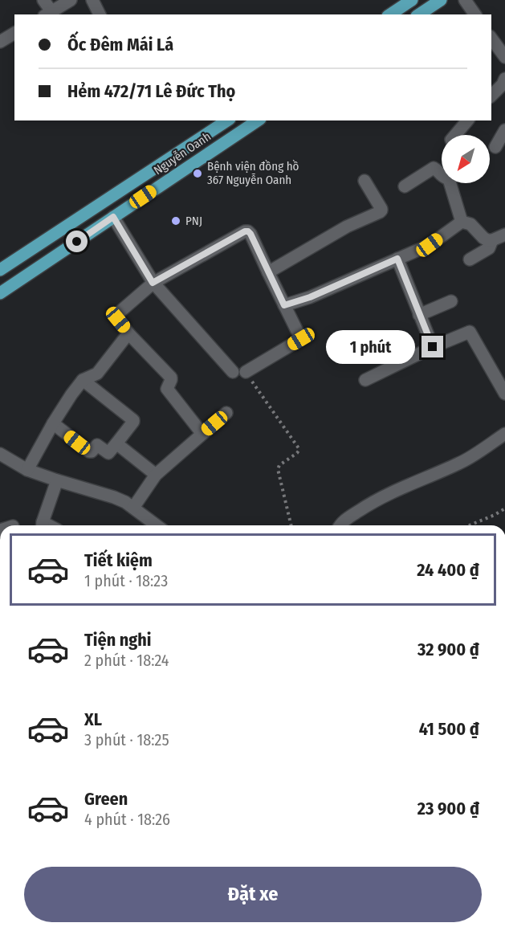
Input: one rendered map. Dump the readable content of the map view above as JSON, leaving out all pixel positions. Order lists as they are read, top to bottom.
{
  "streets": {
    "main road": ["Nguyễn Oanh"]
  },
  "places": ["Bệnh viện đồng hồ 367 Nguyễn Oanh", "PNJ"],
  "north": "bottom left",
  "page": {
    "banner": ["Ốc Đêm Mái Lá", "Hẻm 472/71 Lê Đức Thọ"],
    "bubble": "1 phút",
    "list": [
      {
        "name": "Tiết kiệm",
        "note": "1 phút · 18:23",
        "value": "24 400 ₫"
      },
      {
        "name": "Tiện nghi",
        "note": "2 phút · 18:24",
        "value": "32 900 ₫"
      },
      {
        "name": "XL",
        "note": "3 phút · 18:25",
        "value": "41 500 ₫"
      },
      {
        "name": "Green",
        "note": "4 phút · 18:26",
        "value": "23 900 ₫"
      }
    ],
    "buttons": "Đặt xe"
  }
}
